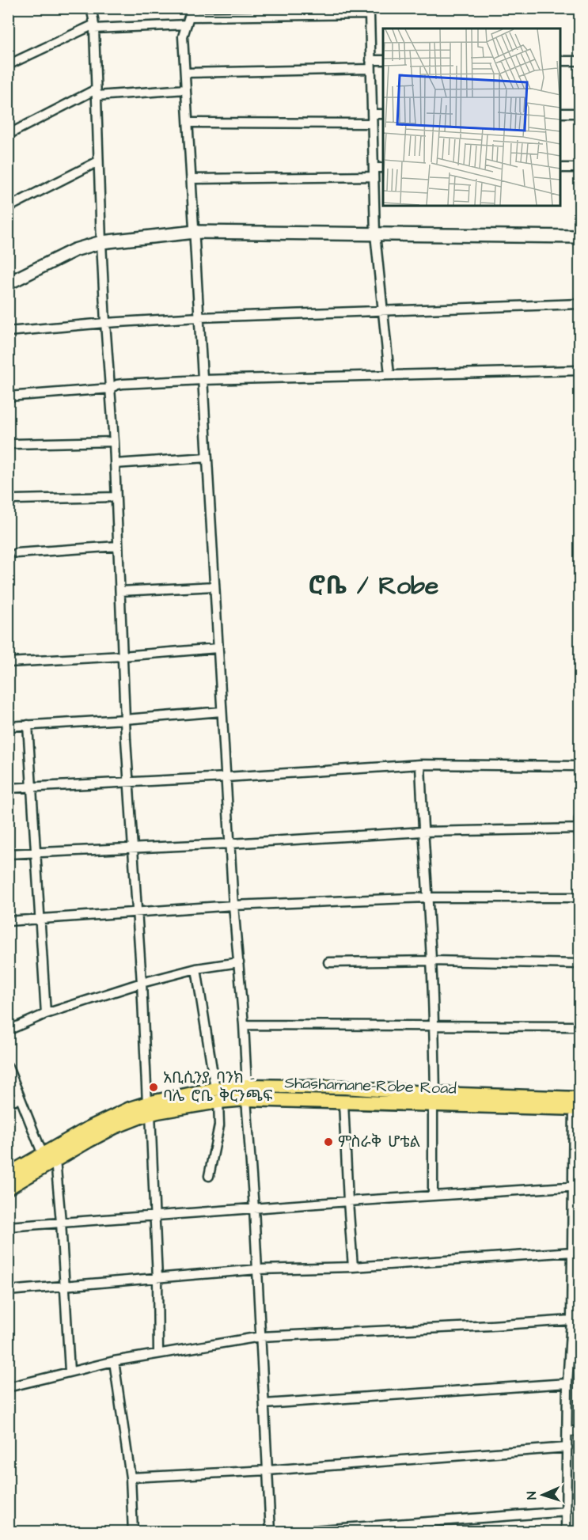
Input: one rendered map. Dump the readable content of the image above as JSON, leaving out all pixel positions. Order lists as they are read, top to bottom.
{
  "streets": {
    "main road": ["Shashamane-Robe Road"]
  },
  "districts": ["ሮቤ / Robe"],
  "places": ["አቢሲንያ ባንክ - ባሌ ሮቤ ቅርንጫፍ", "ምስራቅ ሆቴል"],
  "north": "left"
}
